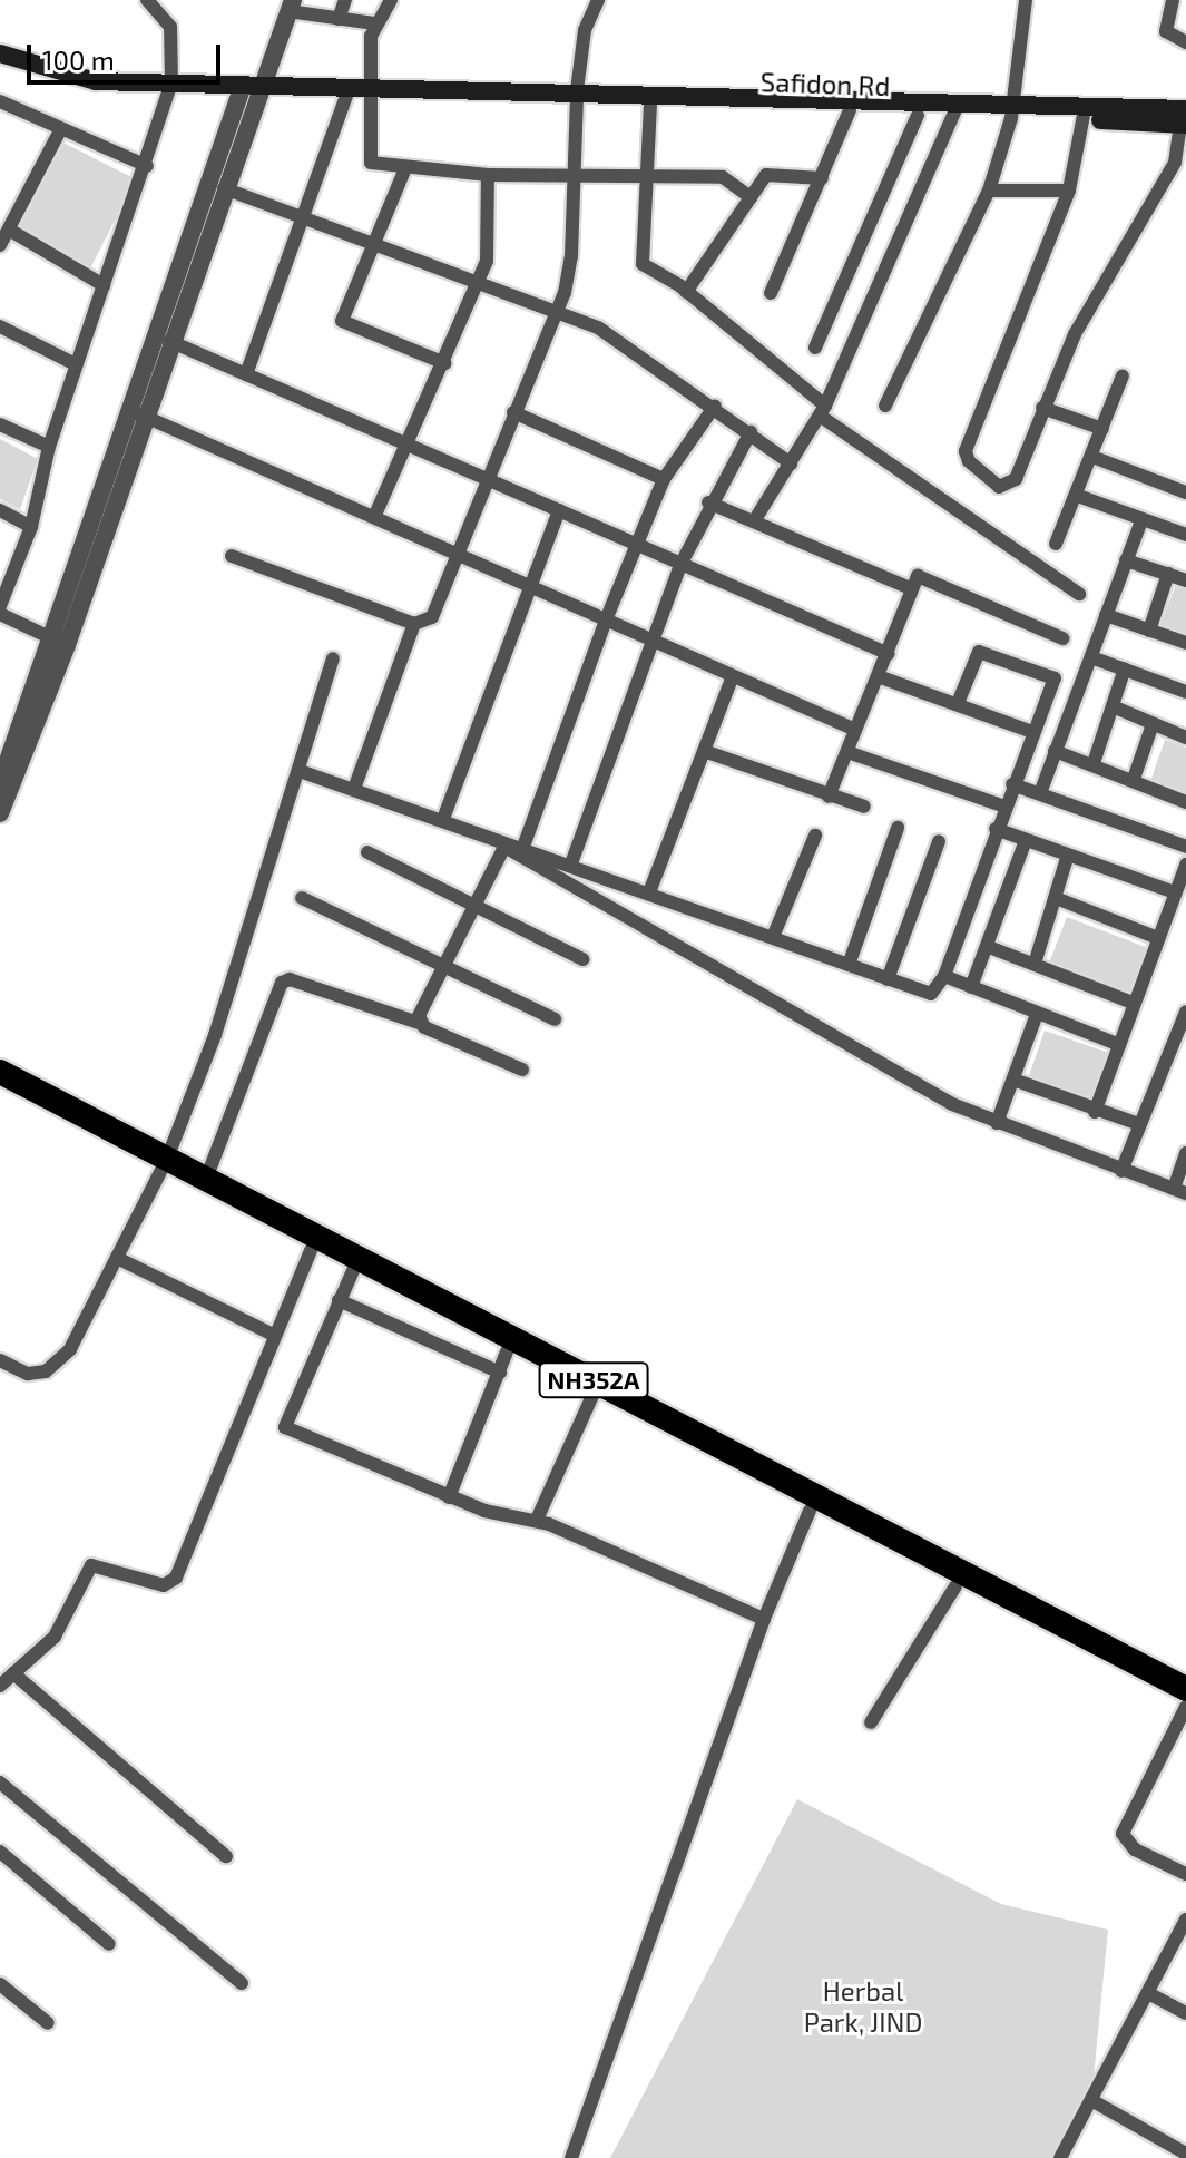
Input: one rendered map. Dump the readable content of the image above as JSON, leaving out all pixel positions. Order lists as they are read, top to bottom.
{
  "streets": {
    "highway": ["NH352A"],
    "main road": ["Safidon Rd"]
  },
  "parks": ["Herbal Park, JIND"],
  "scale_bar": "100 m"
}
